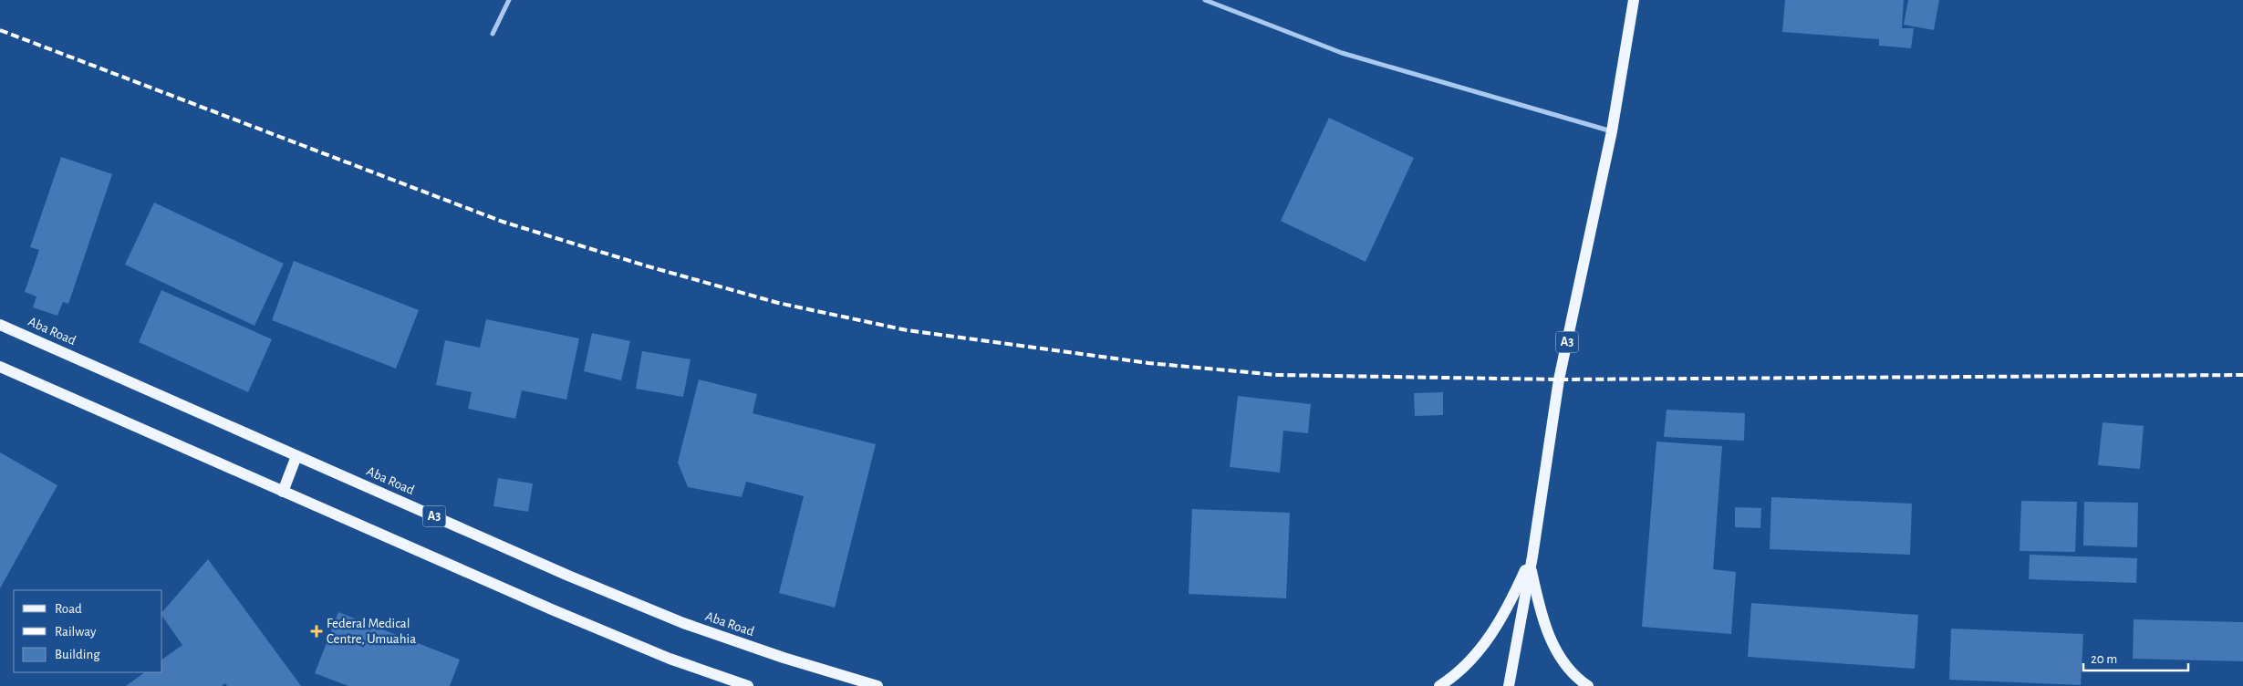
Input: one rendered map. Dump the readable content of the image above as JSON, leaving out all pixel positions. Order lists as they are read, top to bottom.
{
  "streets": {
    "main road": ["Aba Road", "A3"]
  },
  "places": {
    "health": ["Federal Medical Centre, Umuahia"]
  },
  "legend": ["Road", "Railway", "Building"],
  "scale_bar": "20 m"
}
